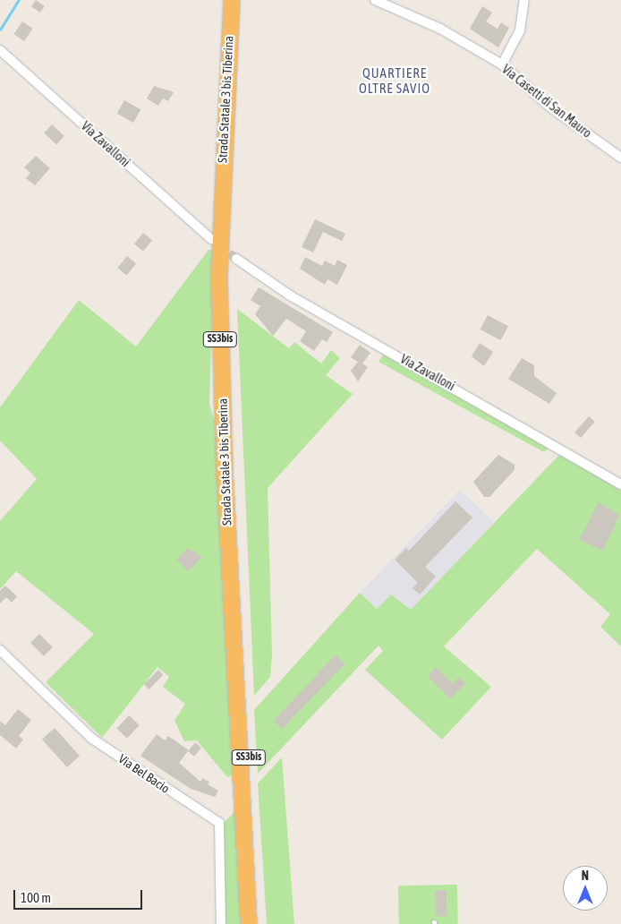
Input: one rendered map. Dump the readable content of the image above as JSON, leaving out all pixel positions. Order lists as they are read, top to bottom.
{
  "streets": {
    "highway": ["Strada Statale 3 bis Tiberina", "SS3bis"],
    "street": ["Via Casetti di San Mauro", "Via Zavalloni", "Via Bel Bacio"]
  },
  "districts": ["QUARTIERE OLTRE SAVIO"],
  "scale_bar": "100 m",
  "north": "top"
}
